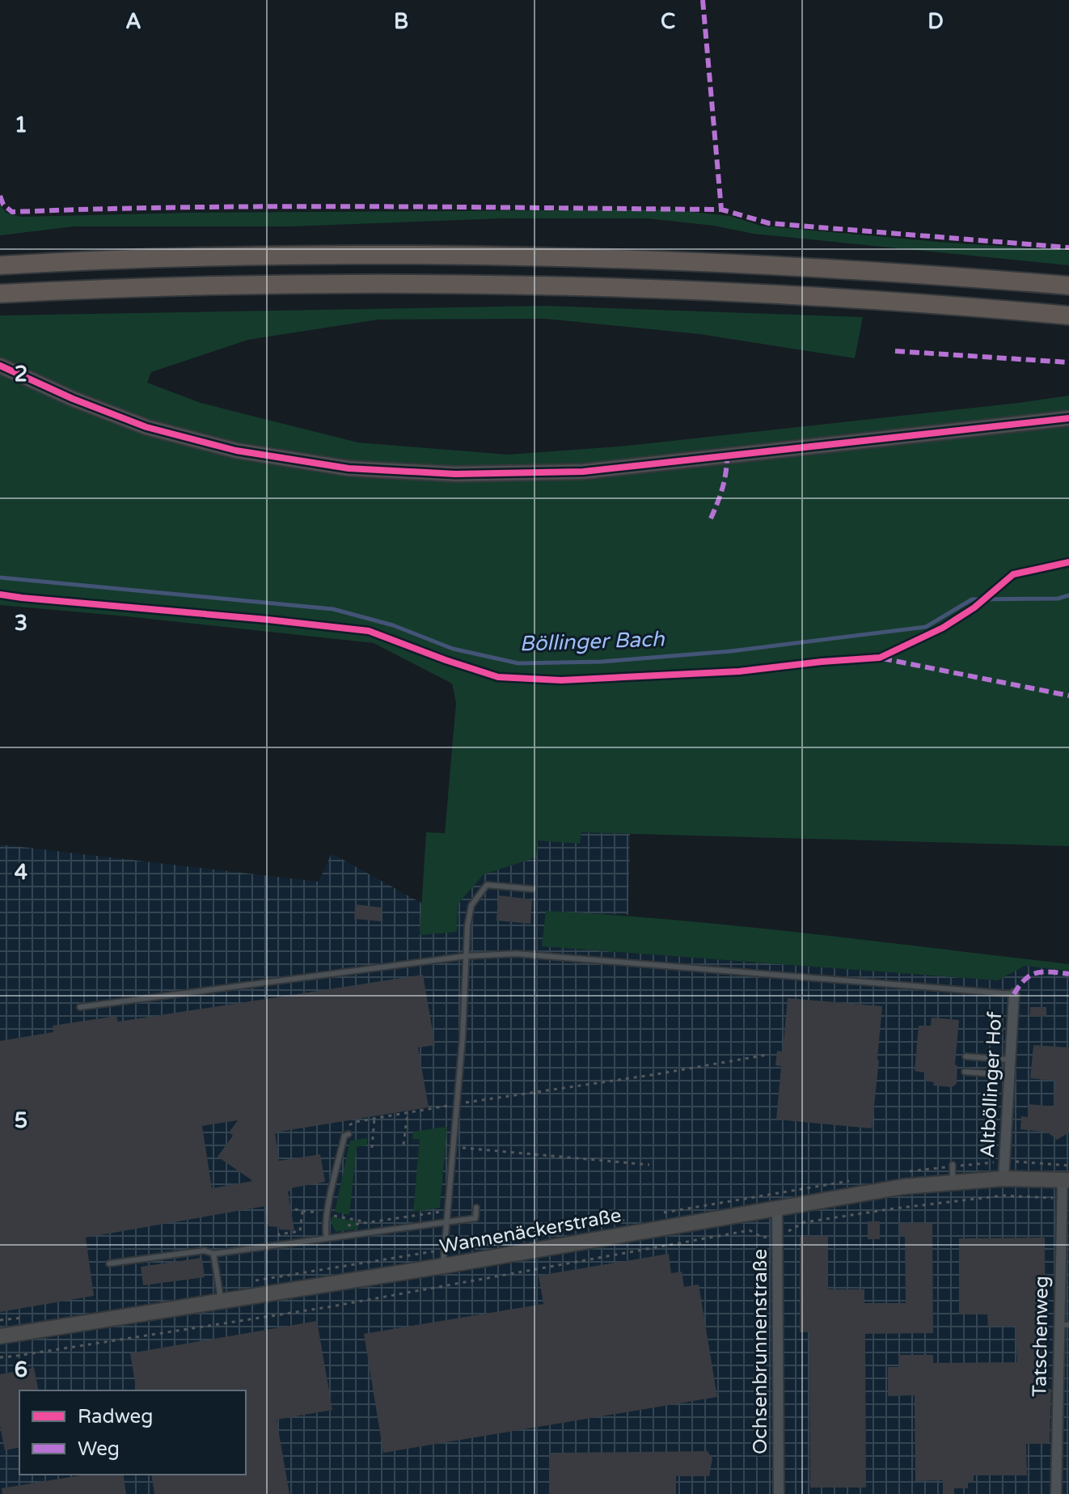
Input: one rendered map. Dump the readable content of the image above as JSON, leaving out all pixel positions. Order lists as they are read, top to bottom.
{
  "streets": {
    "street": [
      "Altböllinger Hof",
      "Wannenäckerstraße",
      "Tatschenweg",
      "Ochsenbrunnenstraße"
    ]
  },
  "crossings": [
    ["Altböllinger Hof", "Wannenäckerstraße"],
    ["Wannenäckerstraße", "Tatschenweg"],
    ["Wannenäckerstraße", "Ochsenbrunnenstraße"]
  ],
  "water": ["Böllinger Bach"],
  "legend": ["Radweg", "Weg"],
  "grid": {
    "columns": [
      "A",
      "B",
      "C",
      "D"
    ],
    "rows": [
      "1",
      "2",
      "3",
      "4",
      "5",
      "6"
    ]
  }
}
